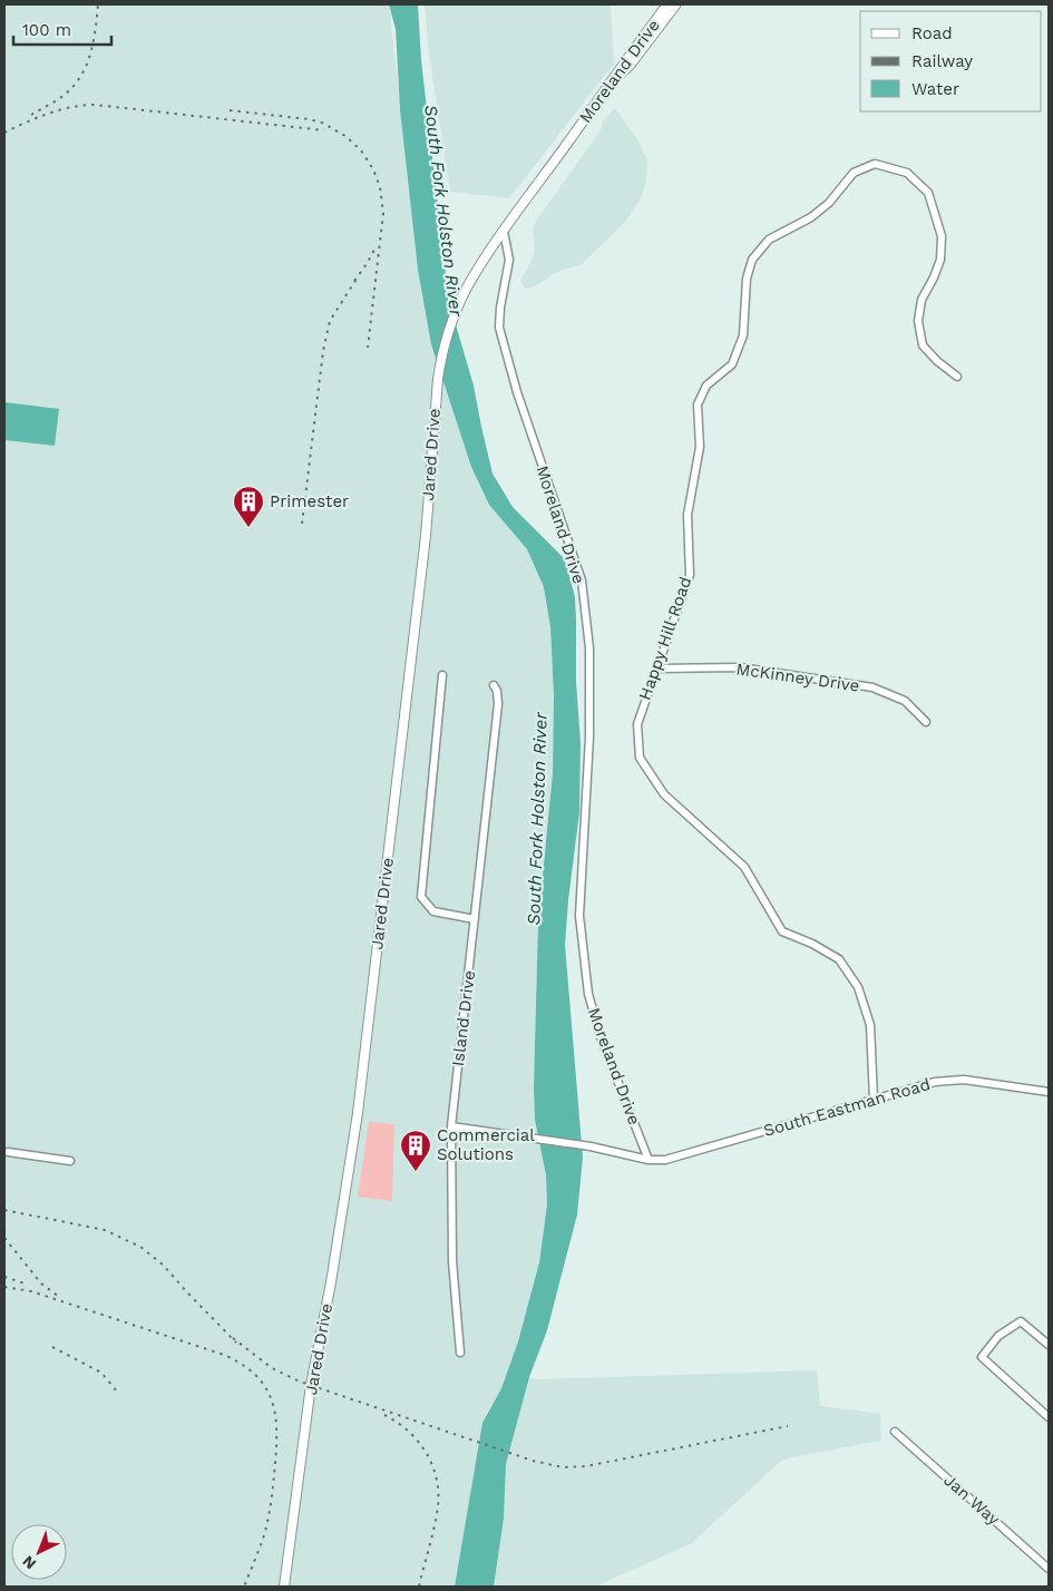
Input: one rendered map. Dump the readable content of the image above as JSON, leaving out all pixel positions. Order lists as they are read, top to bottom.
{
  "streets": {
    "main road": ["Moreland Drive", "Jared Drive"],
    "street": [
      "Happy Hill Road",
      "McKinney Drive",
      "Island Drive",
      "South Eastman Road",
      "Jan Way"
    ]
  },
  "crossings": [
    ["Moreland Drive", "Jared Drive"],
    ["Moreland Drive", "South Eastman Road"],
    ["Happy Hill Road", "McKinney Drive"],
    ["Happy Hill Road", "South Eastman Road"],
    ["Island Drive", "South Eastman Road"]
  ],
  "water": ["South Fork Holston River"],
  "places": {
    "building": ["Primester", "Commercial Solutions"]
  },
  "legend": ["Road", "Railway", "Water"],
  "scale_bar": "100 m",
  "north": "bottom left"
}
